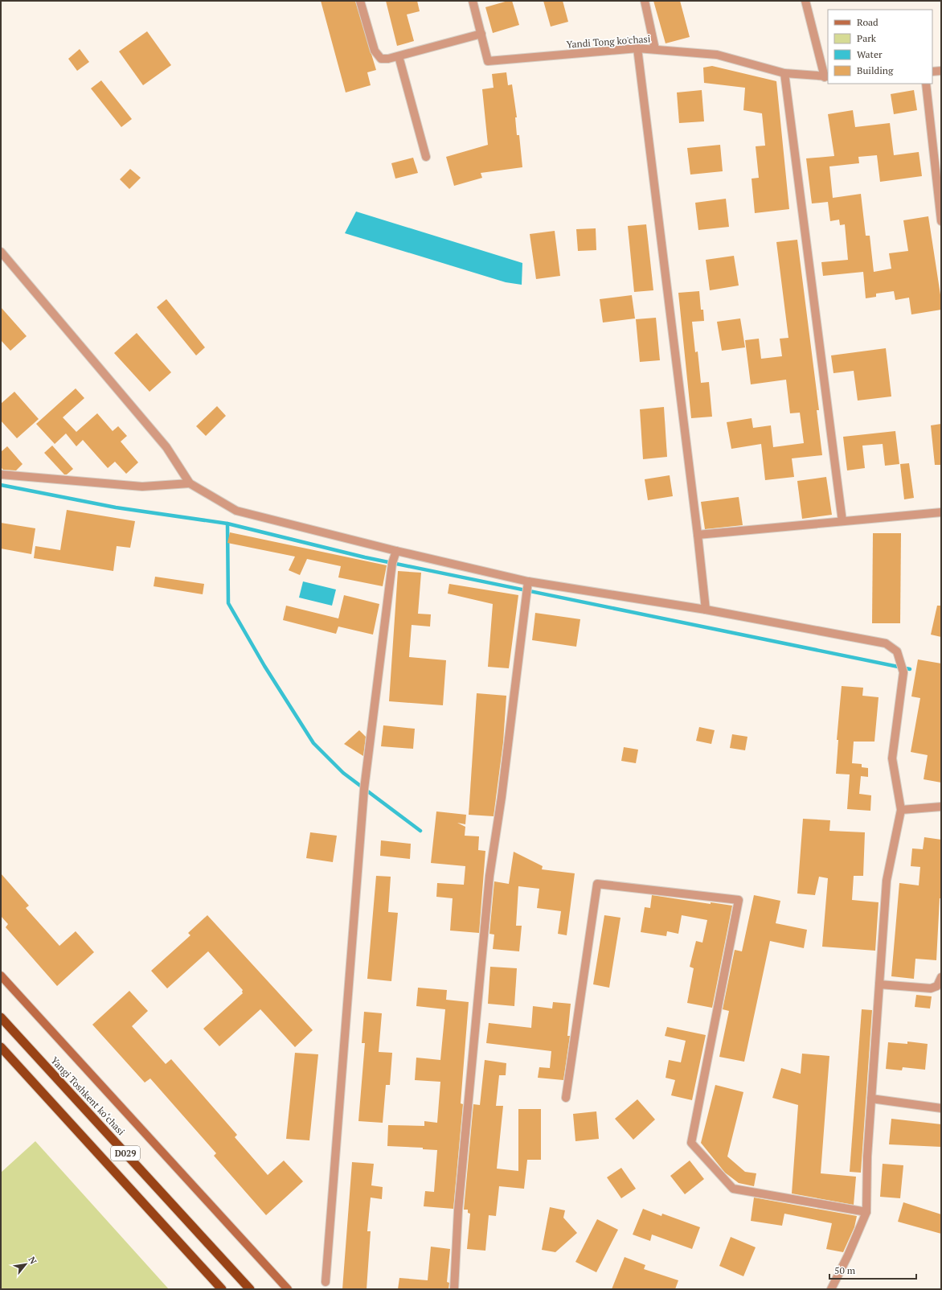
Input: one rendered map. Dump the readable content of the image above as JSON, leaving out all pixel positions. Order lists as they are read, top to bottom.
{
  "streets": {
    "highway": ["Yangi Toshkent ko‘chasi", "D029"],
    "street": ["Yandi Tong ko'chasi"]
  },
  "legend": [
    "Road",
    "Park",
    "Water",
    "Building"
  ],
  "scale_bar": "50 m",
  "north": "top right"
}
